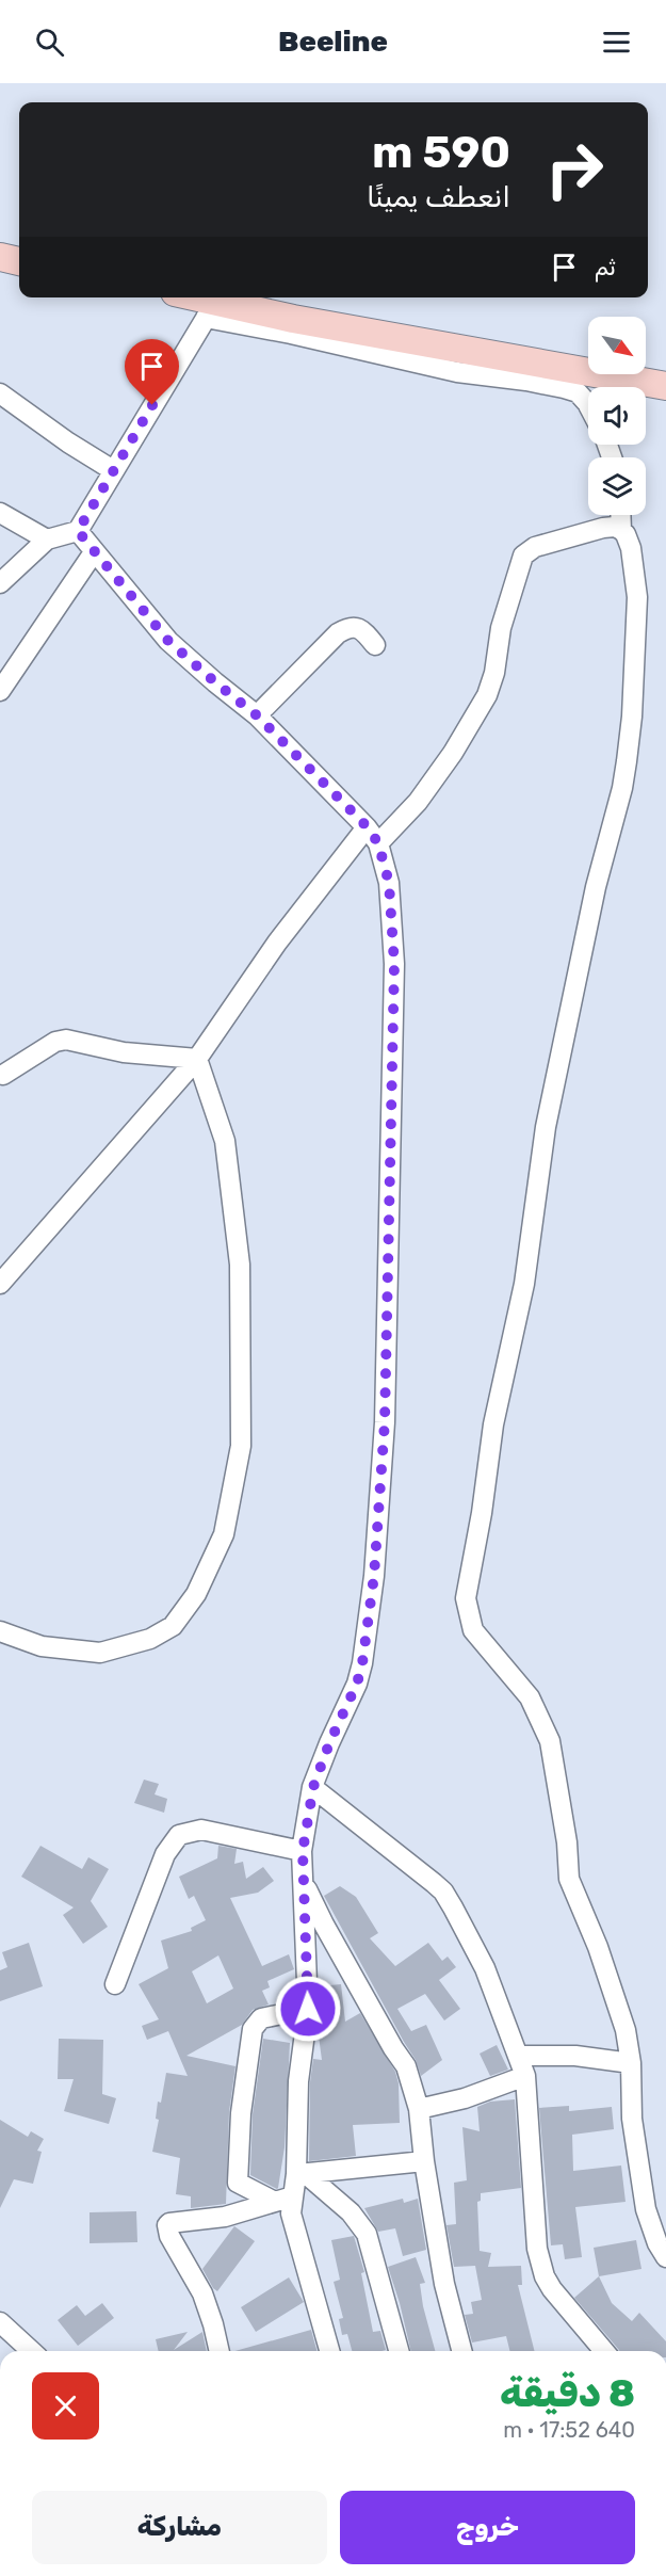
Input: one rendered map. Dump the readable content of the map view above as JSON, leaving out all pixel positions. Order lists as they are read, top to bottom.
{
  "north": "bottom right",
  "page": {
    "header": "Beeline",
    "turn": ["590 m", "انعطف يمينًا"],
    "then": "ثم",
    "heading": ["8 دقيقة", "640 m · 17:52"],
    "buttons": ["خروج", "مشاركة"]
  }
}
